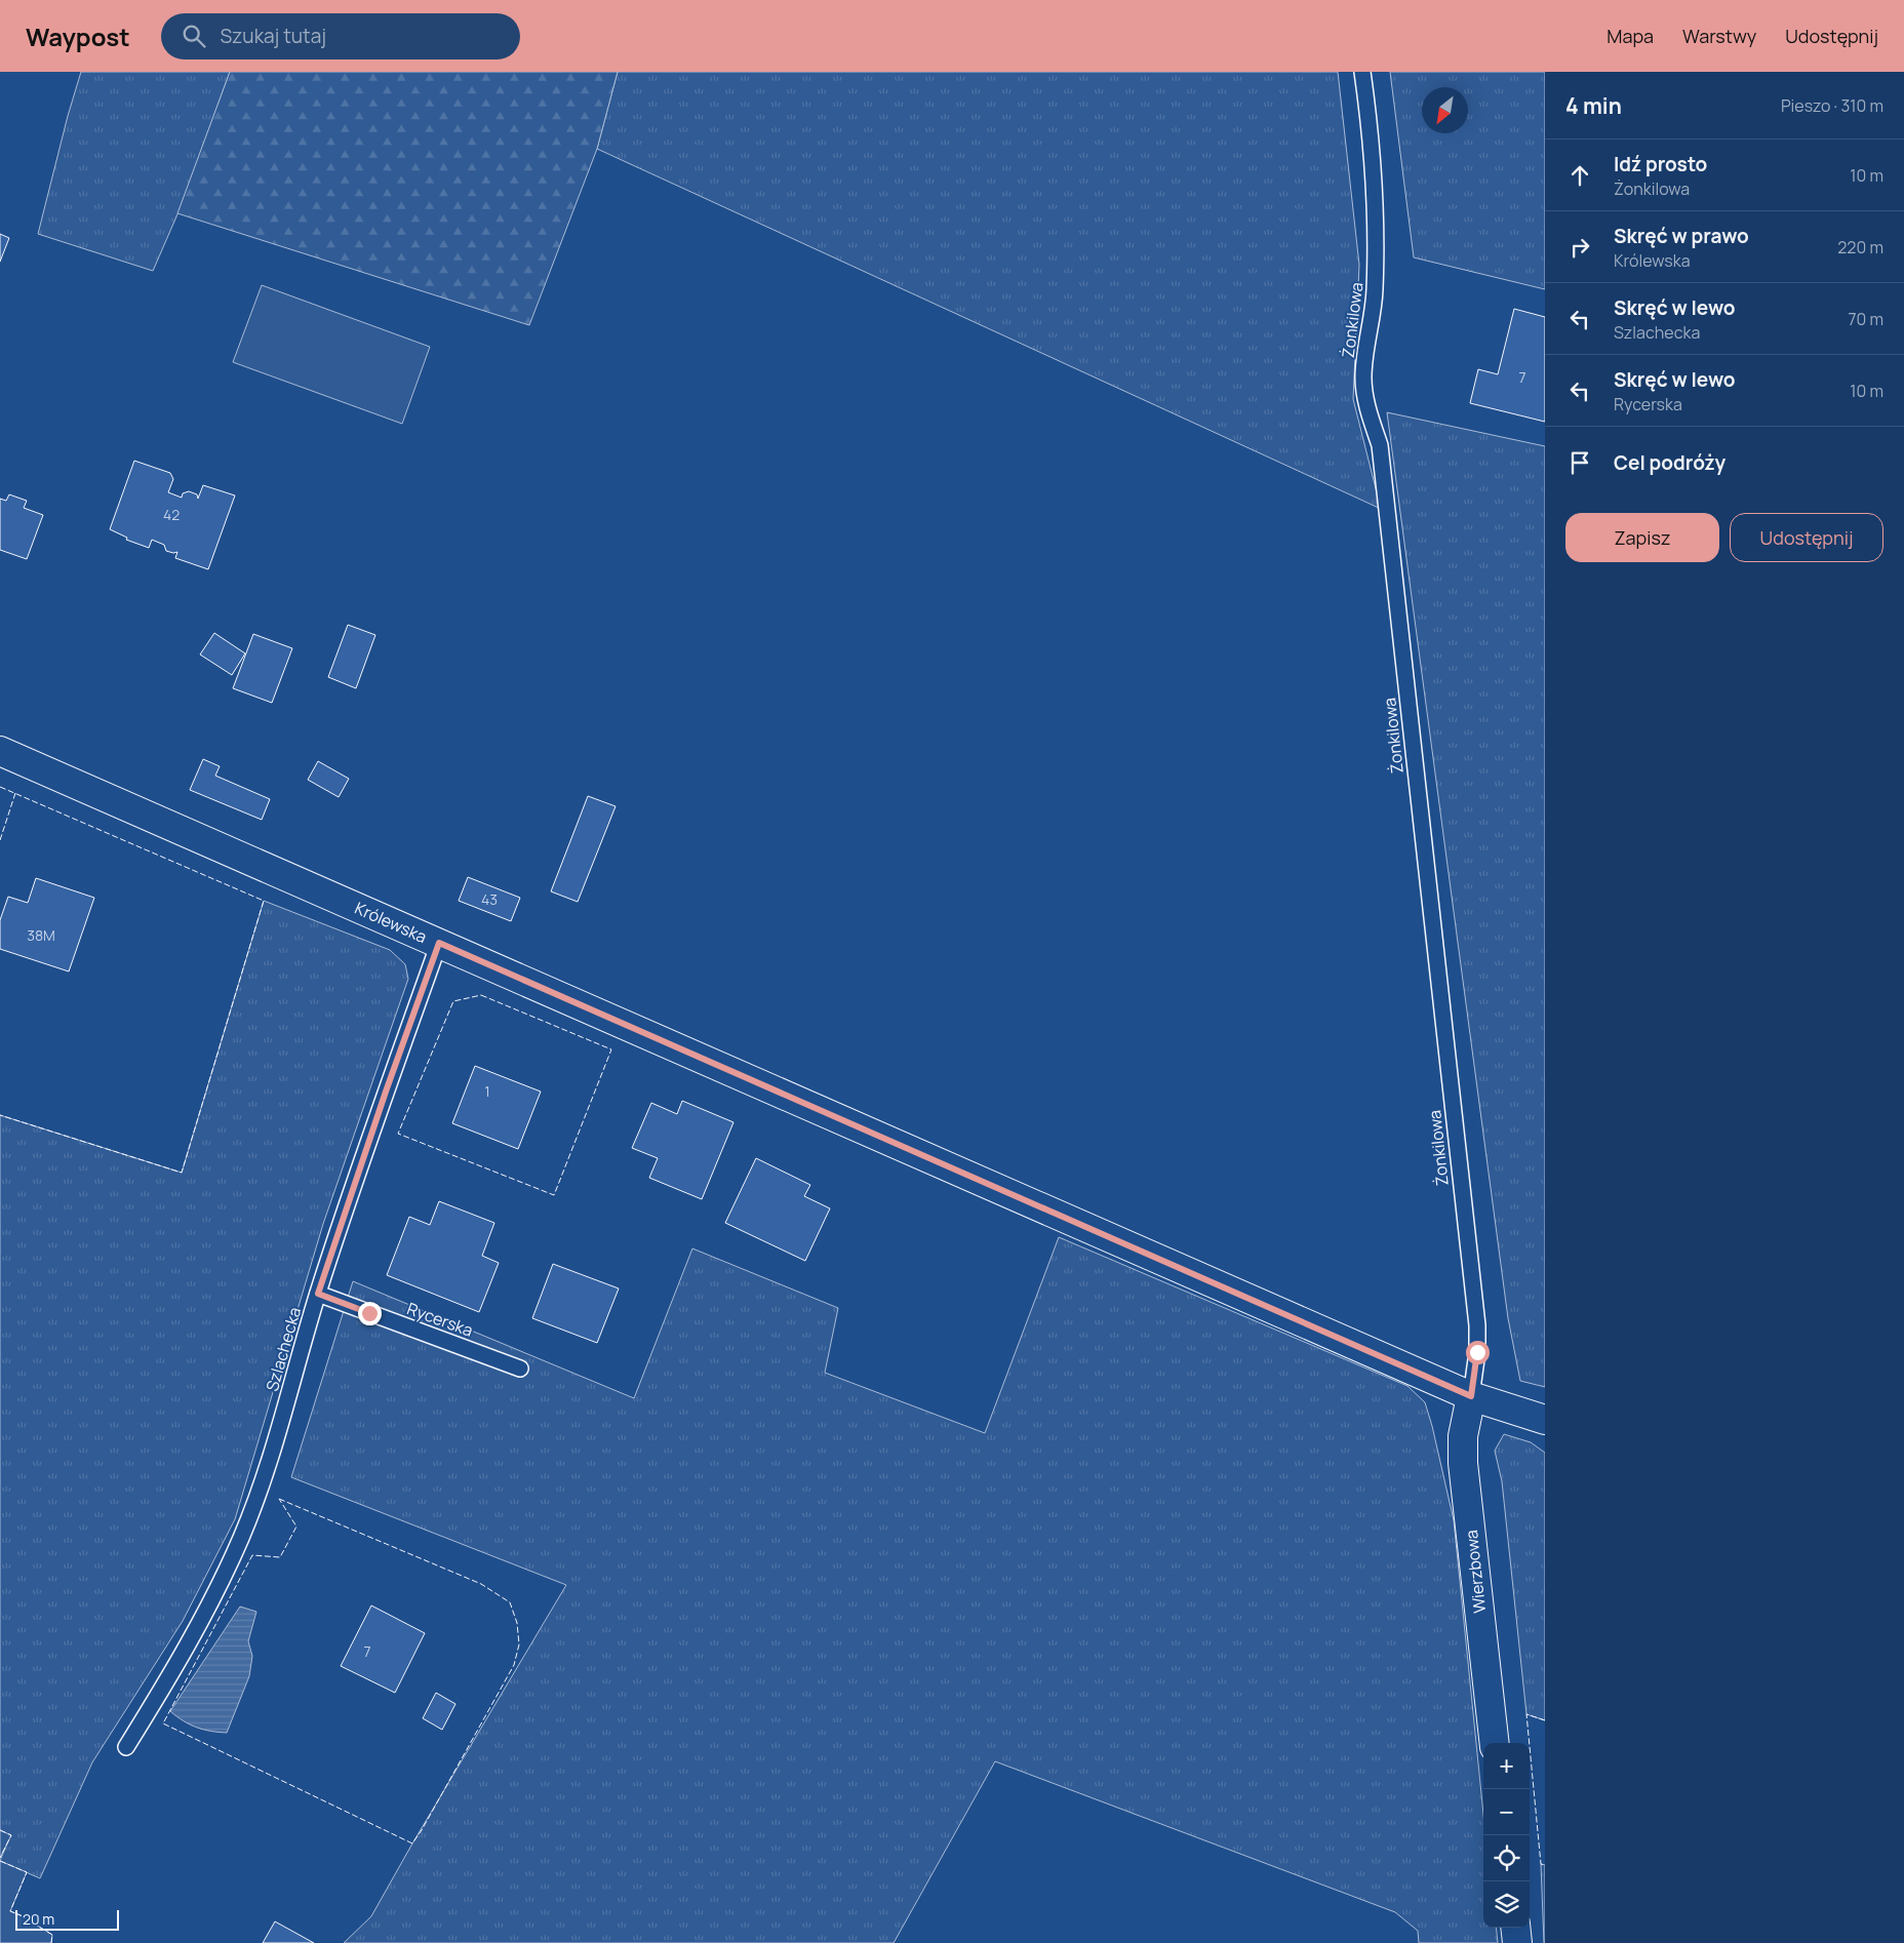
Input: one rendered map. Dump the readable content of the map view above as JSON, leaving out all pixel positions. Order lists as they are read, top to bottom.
{
  "streets": {
    "street": ["Królewska", "Wierzbowa"],
    "lane": ["Żonkilowa", "Rycerska", "Szlachecka"]
  },
  "crossings": [
    ["Żonkilowa", "Królewska"],
    ["Żonkilowa", "Wierzbowa"],
    ["Królewska", "Szlachecka"],
    ["Królewska", "Wierzbowa"],
    ["Rycerska", "Szlachecka"]
  ],
  "house_numbers": [
    "7",
    "42",
    "43",
    "38M",
    "1",
    "7"
  ],
  "scale_bar": "20 m",
  "north": "bottom left",
  "page": {
    "header": "Waypost",
    "search": "Szukaj tutaj",
    "nav": ["Mapa", "Warstwy", "Udostępnij"],
    "heading": ["4 min", "Pieszo · 310 m"],
    "list": [
      ["Idź prosto", "Żonkilowa", "10 m"],
      ["Skręć w prawo", "Królewska", "220 m"],
      ["Skręć w lewo", "Szlachecka", "70 m"],
      ["Skręć w lewo", "Rycerska", "10 m"],
      "Cel podróży"
    ],
    "buttons": ["Zapisz", "Udostępnij"],
    "map_buttons": ["+", "−"],
    "scale": "20 m"
  }
}
